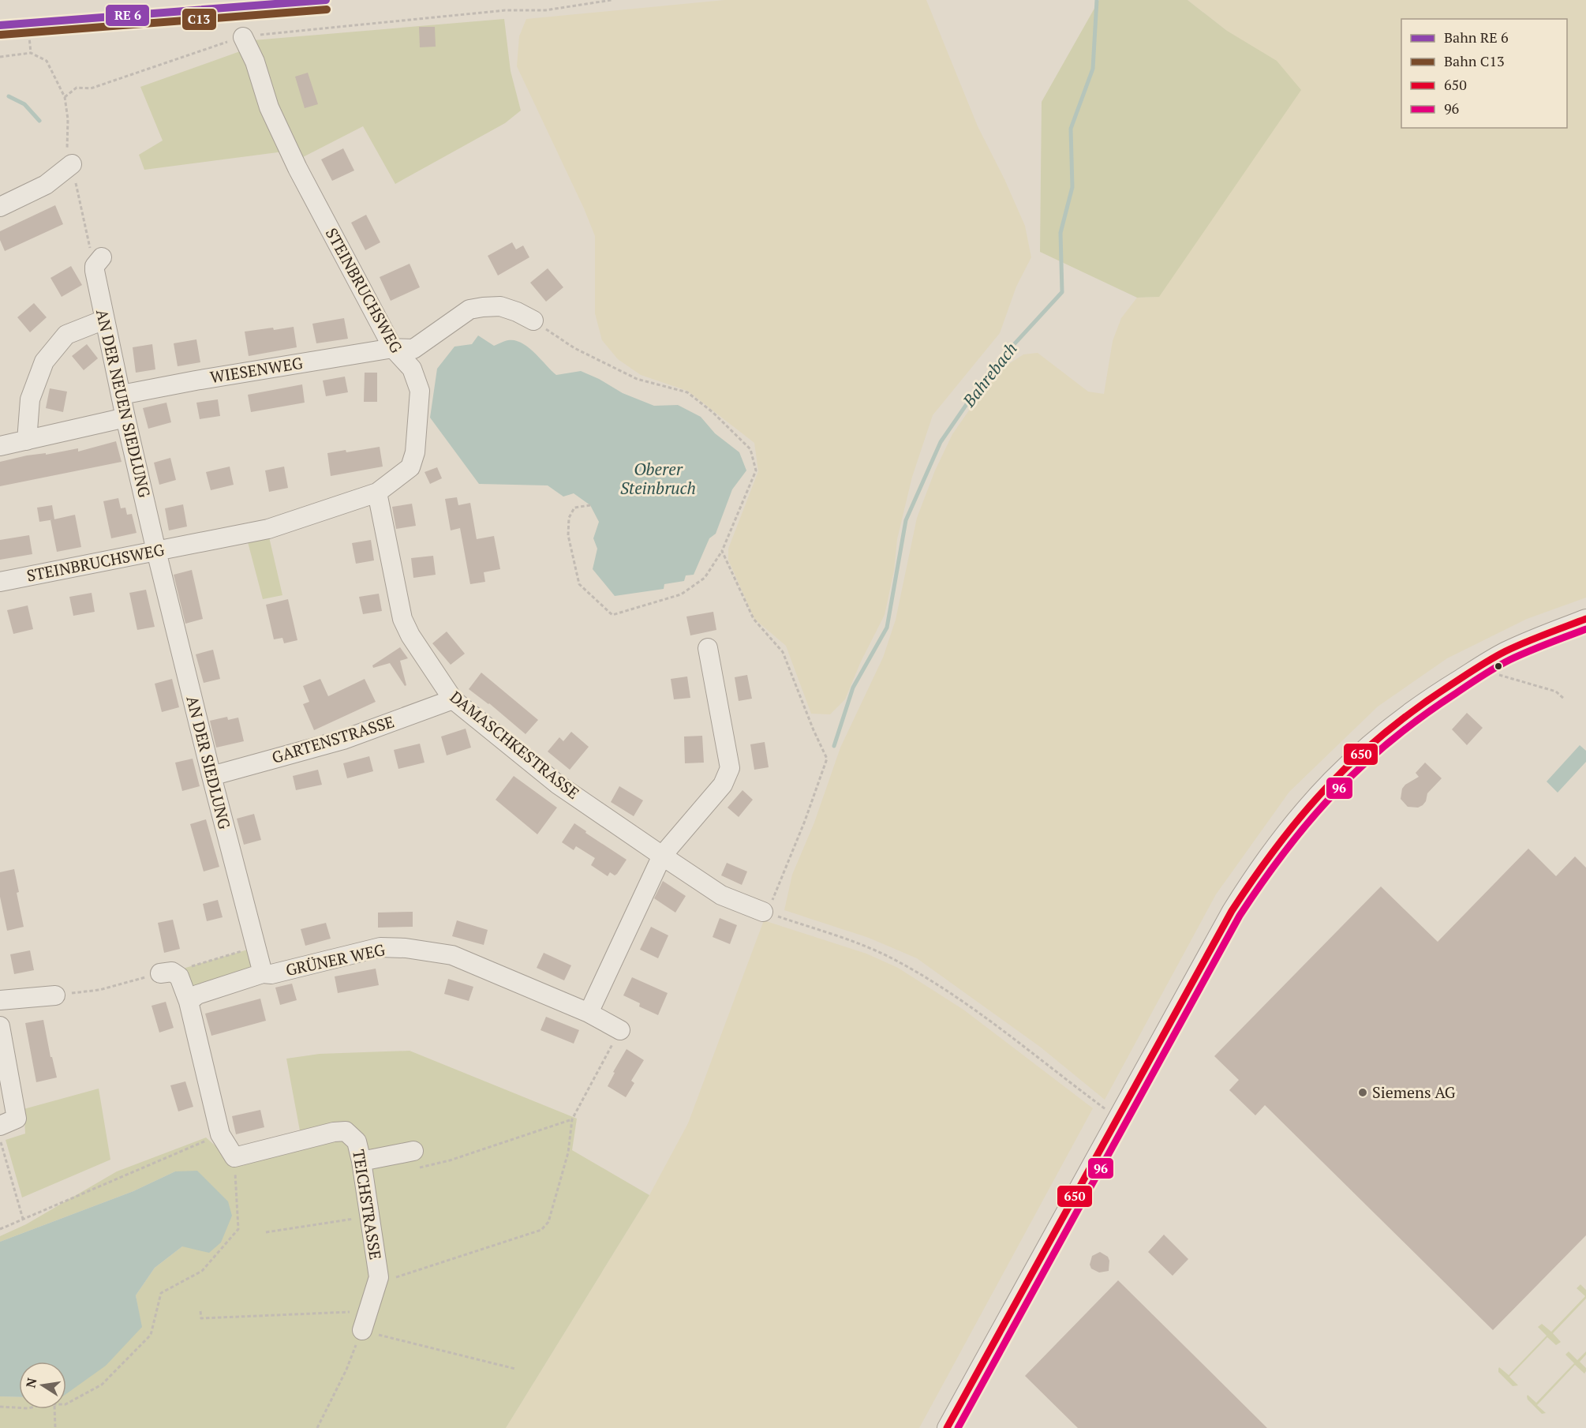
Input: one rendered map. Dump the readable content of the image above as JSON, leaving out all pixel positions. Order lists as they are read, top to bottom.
{
  "streets": {
    "street": [
      "STEINBRUCHSWEG",
      "WIESENWEG",
      "AN DER NEUEN SIEDLUNG",
      "GARTENSTRASSE",
      "DAMASCHKESTRASSE",
      "AN DER SIEDLUNG",
      "GRÜNER WEG",
      "TEICHSTRASSE"
    ]
  },
  "crossings": [
    ["STEINBRUCHSWEG", "WIESENWEG"],
    ["STEINBRUCHSWEG", "AN DER NEUEN SIEDLUNG"],
    ["STEINBRUCHSWEG", "DAMASCHKESTRASSE"],
    ["STEINBRUCHSWEG", "AN DER SIEDLUNG"],
    ["WIESENWEG", "AN DER NEUEN SIEDLUNG"],
    ["AN DER NEUEN SIEDLUNG", "AN DER SIEDLUNG"],
    ["GARTENSTRASSE", "DAMASCHKESTRASSE"],
    ["GARTENSTRASSE", "AN DER SIEDLUNG"],
    ["AN DER SIEDLUNG", "GRÜNER WEG"]
  ],
  "water": ["Bahrebach", "Oberer Steinbruch"],
  "places": ["Siemens AG"],
  "lines": ["rail line C13", "transit line 650", "transit line 96"],
  "legend": [
    "Bahn RE 6",
    "Bahn C13",
    "650",
    "96"
  ],
  "north": "left"
}
